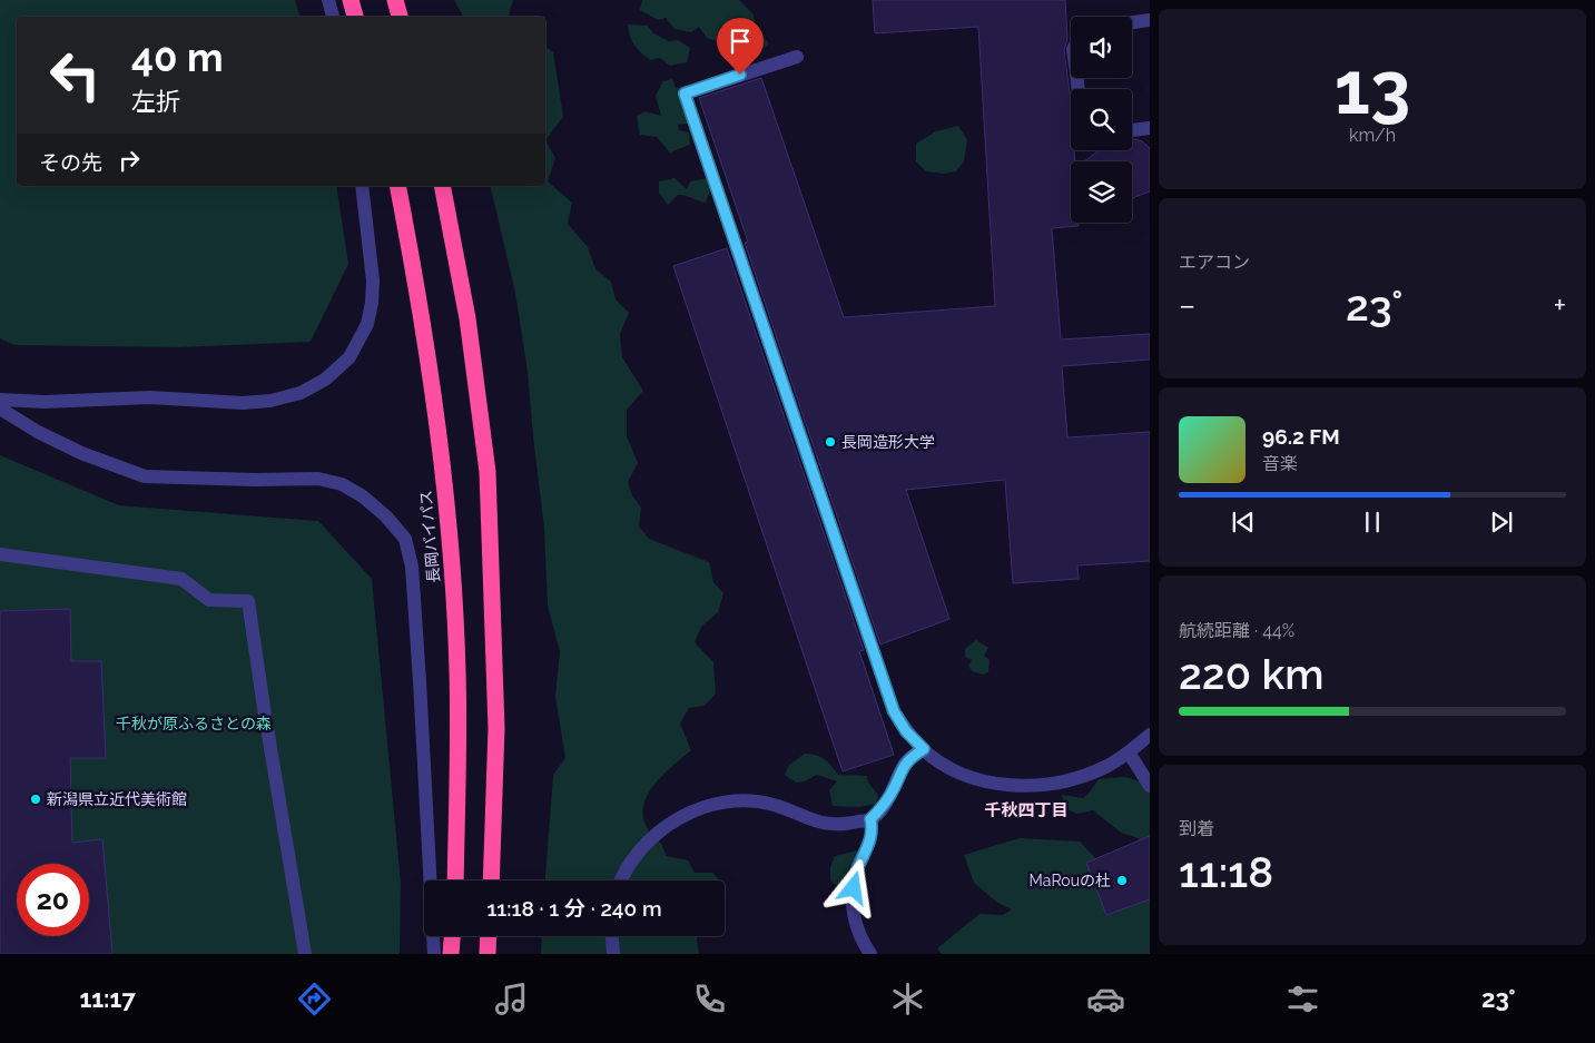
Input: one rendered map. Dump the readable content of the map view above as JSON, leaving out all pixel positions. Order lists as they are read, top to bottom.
{
  "streets": {
    "highway": ["長岡バイパス"]
  },
  "districts": ["千秋四丁目"],
  "parks": ["千秋が原ふるさとの森"],
  "places": ["長岡造形大学", "新潟県立近代美術館", "MaRouの杜"],
  "page": {
    "tile": [
      ["13", "km/h"],
      "エアコン",
      ["航続距離 · 44%", "220 km"],
      ["到着", "11:18"]
    ],
    "turn": ["40 m", "左折"],
    "then": "その先",
    "heat": ["−", "23°", "+"],
    "song": ["96.2 FM", "音楽"],
    "limit": "20",
    "trip": "11:18 · 1 分 · 240 m",
    "tabs": ["11:17", "23°"]
  }
}
